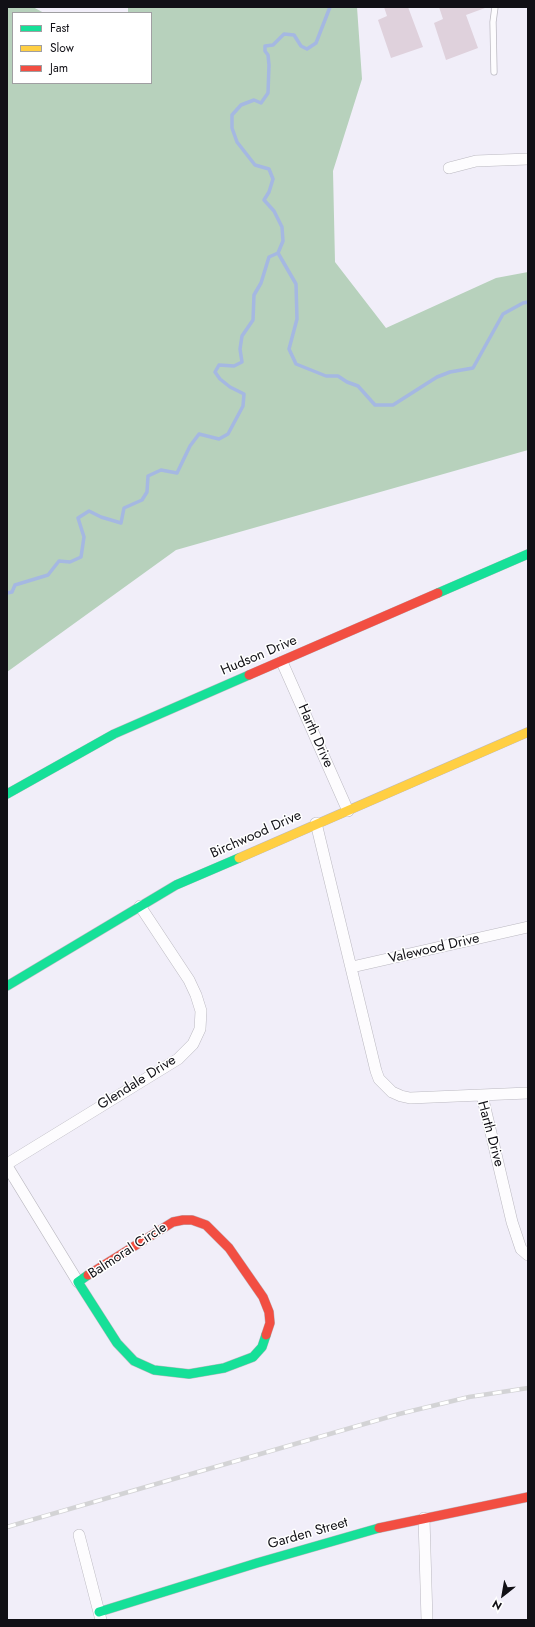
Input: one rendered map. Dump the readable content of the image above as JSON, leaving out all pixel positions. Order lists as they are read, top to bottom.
{
  "streets": {
    "street": [
      "Hudson Drive",
      "Harth Drive",
      "Birchwood Drive",
      "Valewood Drive",
      "Glendale Drive",
      "Balmoral Circle",
      "Garden Street"
    ]
  },
  "crossings": [
    ["Hudson Drive", "Harth Drive"],
    ["Harth Drive", "Birchwood Drive"],
    ["Harth Drive", "Valewood Drive"],
    ["Birchwood Drive", "Glendale Drive"],
    ["Glendale Drive", "Balmoral Circle"]
  ],
  "legend": ["Fast", "Slow", "Jam"],
  "north": "bottom left"
}
